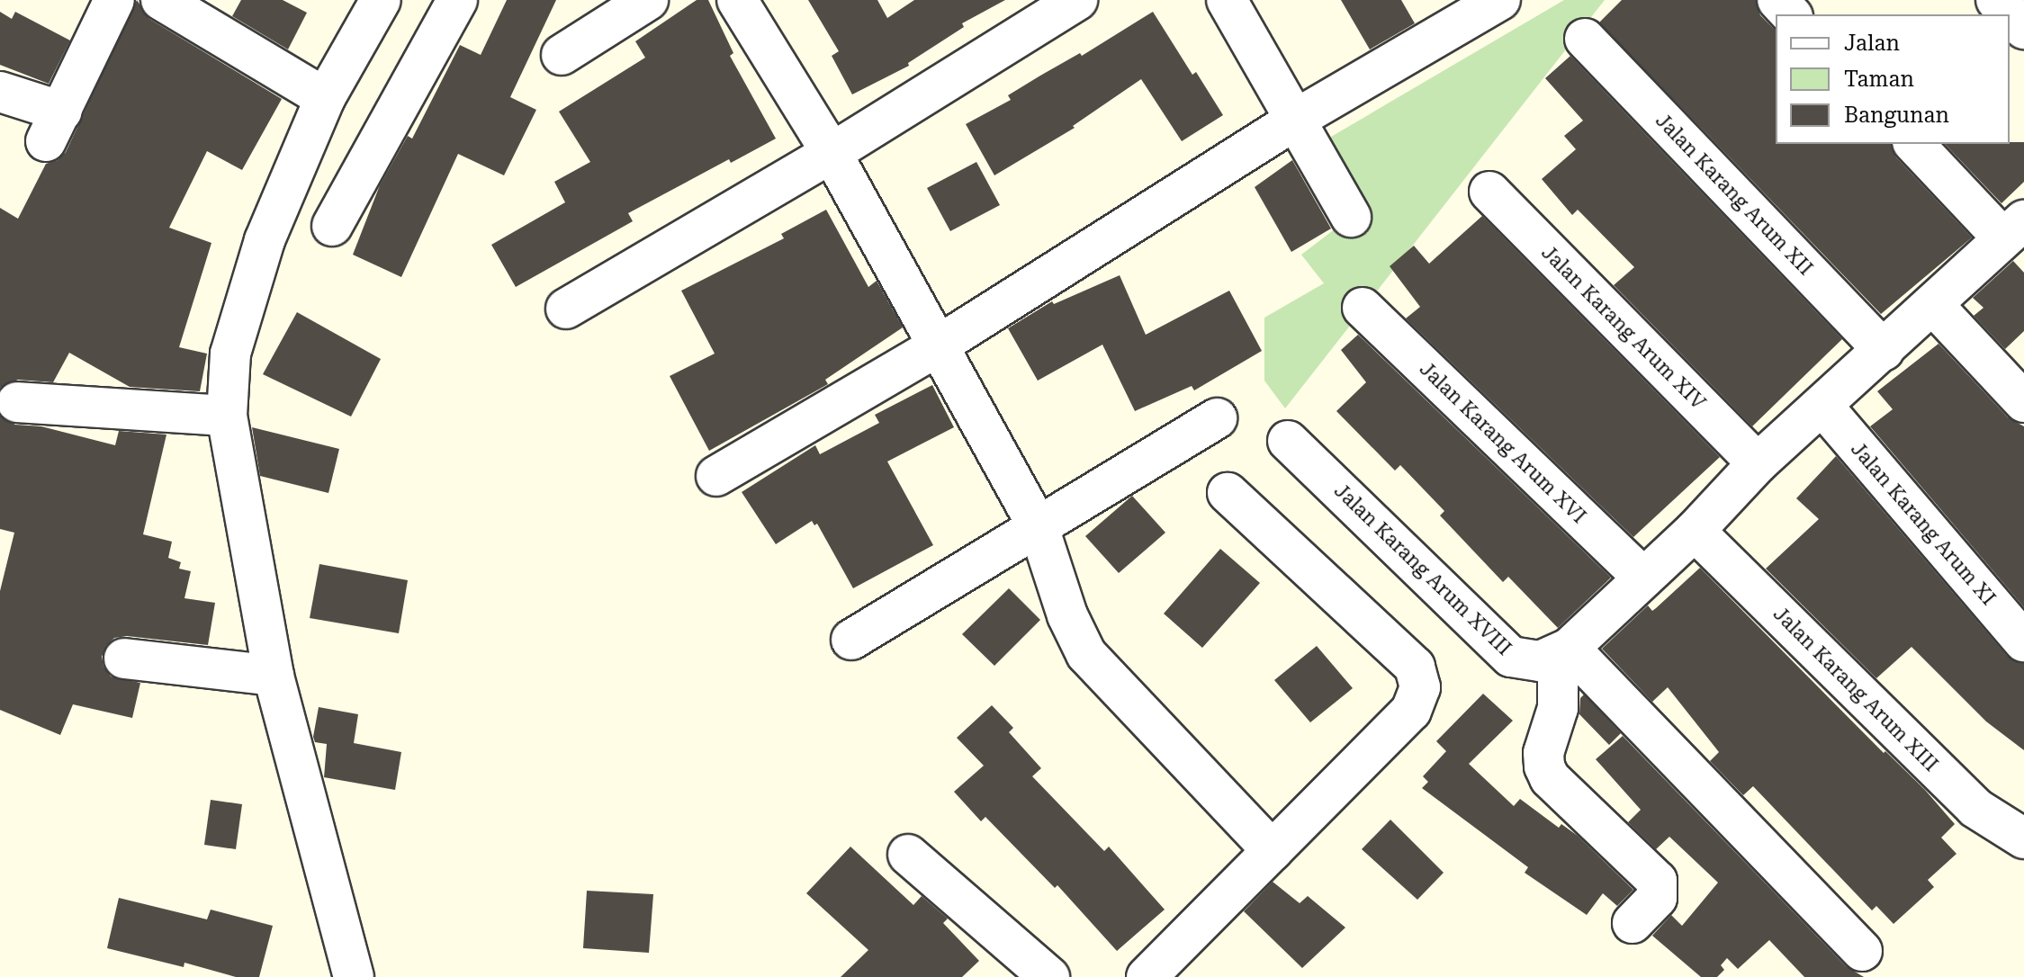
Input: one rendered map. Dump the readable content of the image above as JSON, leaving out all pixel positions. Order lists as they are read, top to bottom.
{
  "streets": {
    "street": [
      "Jalan Karang Arum XII",
      "Jalan Karang Arum XIV",
      "Jalan Karang Arum XVI",
      "Jalan Karang Arum XI",
      "Jalan Karang Arum XVIII",
      "Jalan Karang Arum XIII"
    ]
  },
  "legend": ["Jalan", "Taman", "Bangunan"]
}
